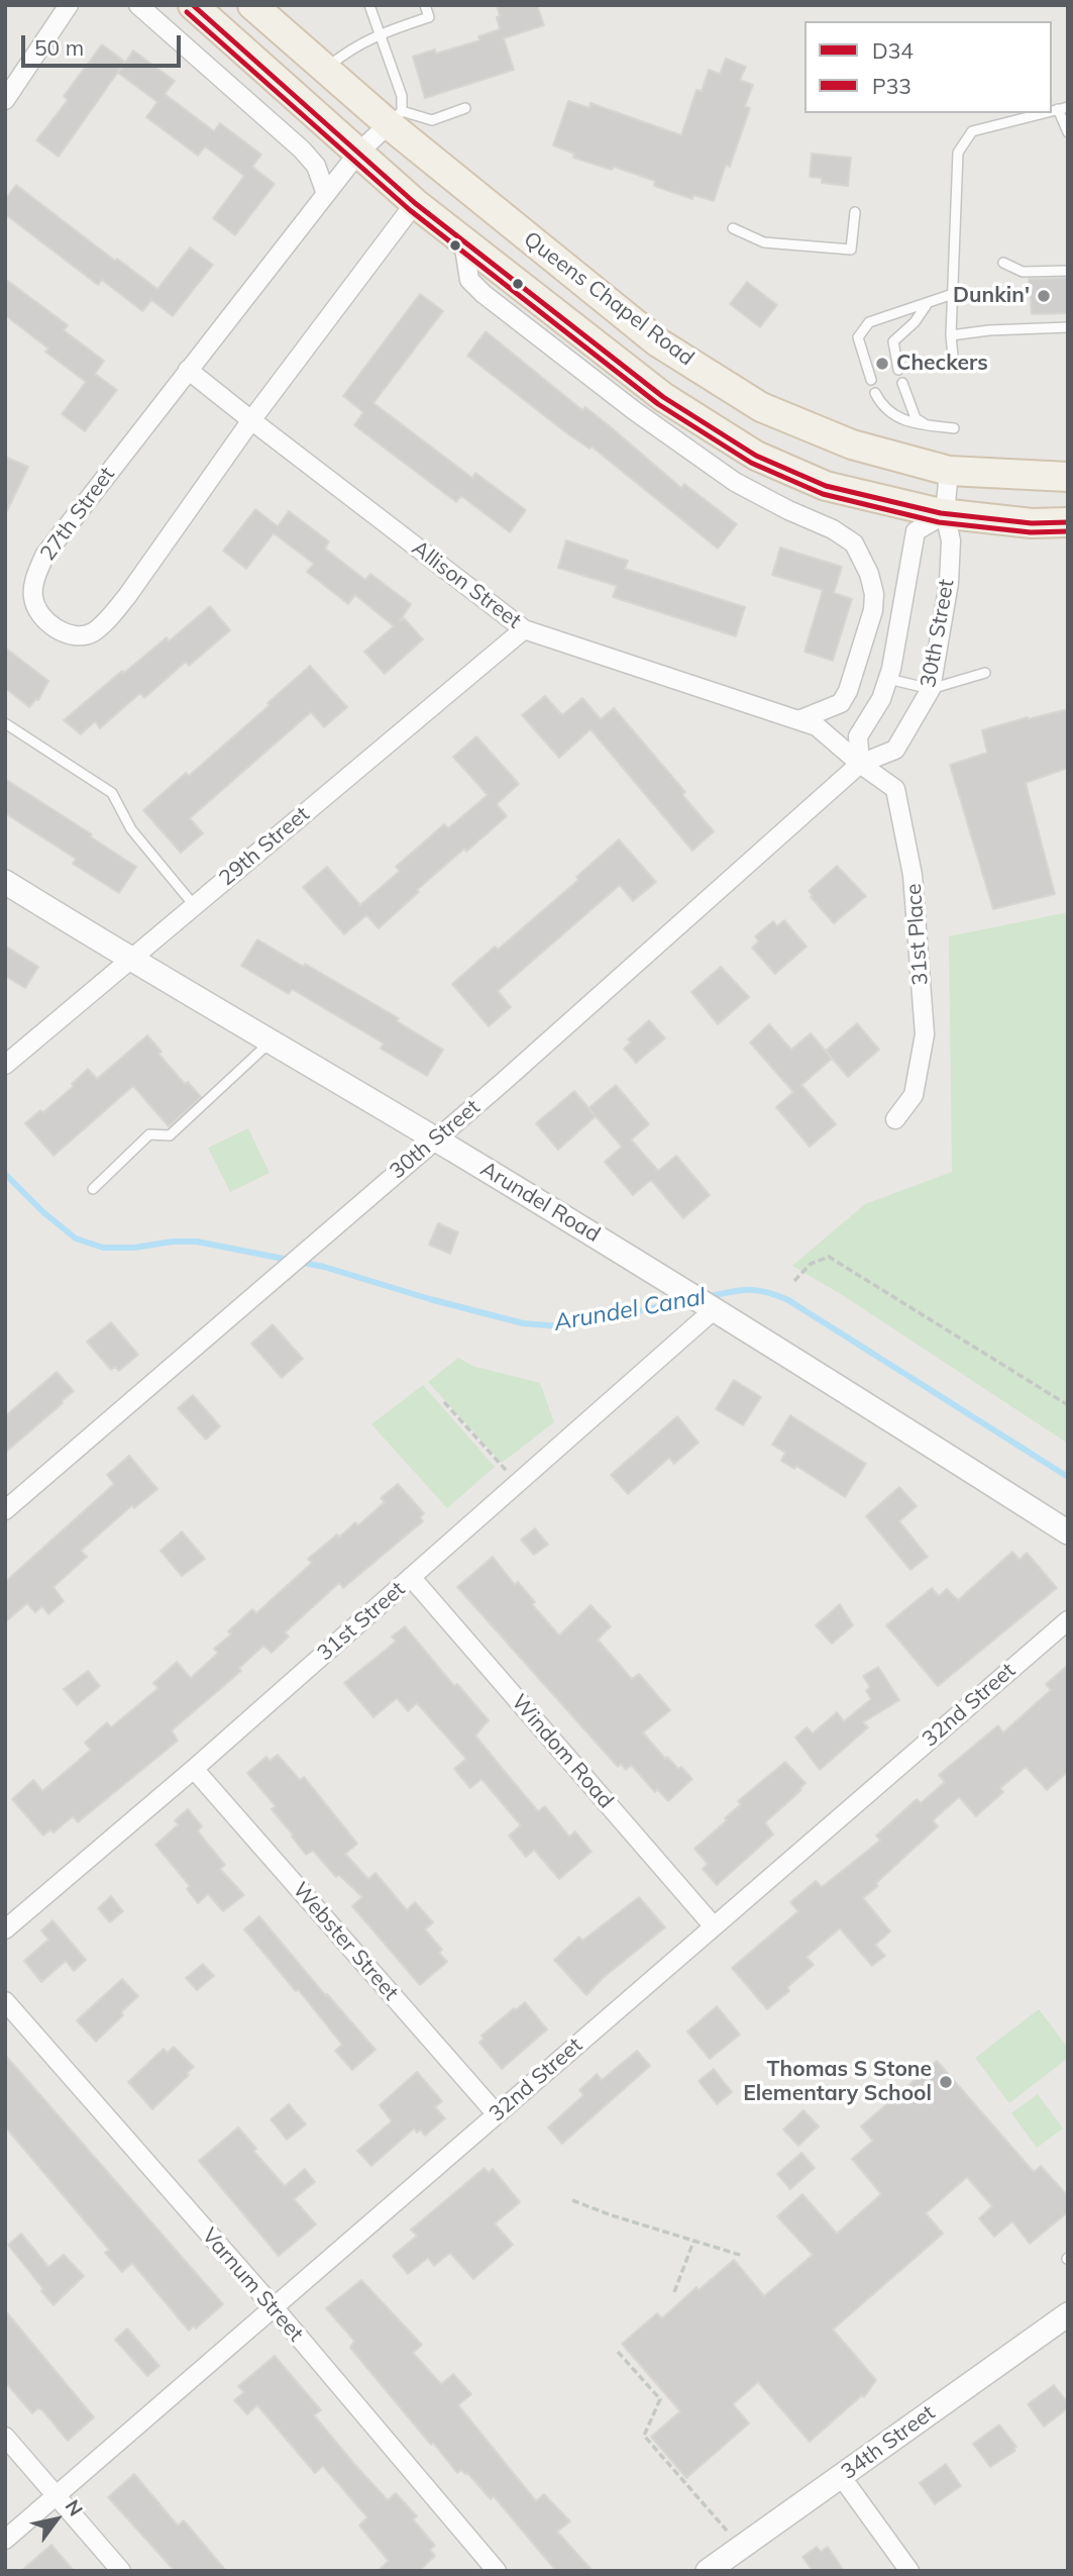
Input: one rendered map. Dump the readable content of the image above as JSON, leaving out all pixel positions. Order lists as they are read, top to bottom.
{
  "streets": {
    "main road": ["Queens Chapel Road"],
    "street": [
      "27th Street",
      "Allison Street",
      "30th Street",
      "29th Street",
      "31st Place",
      "Arundel Road",
      "31st Street",
      "32nd Street",
      "Windom Road",
      "Webster Street",
      "Varnum Street",
      "34th Street"
    ]
  },
  "crossings": [
    ["Queens Chapel Road", "27th Street"],
    ["Queens Chapel Road", "30th Street"],
    ["27th Street", "Allison Street"],
    ["Allison Street", "30th Street"],
    ["Allison Street", "29th Street"],
    ["Allison Street", "31st Place"],
    ["30th Street", "31st Place"],
    ["30th Street", "Arundel Road"],
    ["29th Street", "Arundel Road"],
    ["Arundel Road", "31st Street"],
    ["31st Street", "Windom Road"],
    ["31st Street", "Webster Street"],
    ["32nd Street", "Windom Road"],
    ["32nd Street", "Webster Street"],
    ["32nd Street", "Varnum Street"]
  ],
  "water": ["Arundel Canal"],
  "places": ["Dunkin'", "Checkers", "Thomas S Stone Elementary School"],
  "lines": ["transit line D34", "transit line P33"],
  "legend": ["D34", "P33"],
  "scale_bar": "50 m",
  "north": "top right"
}
